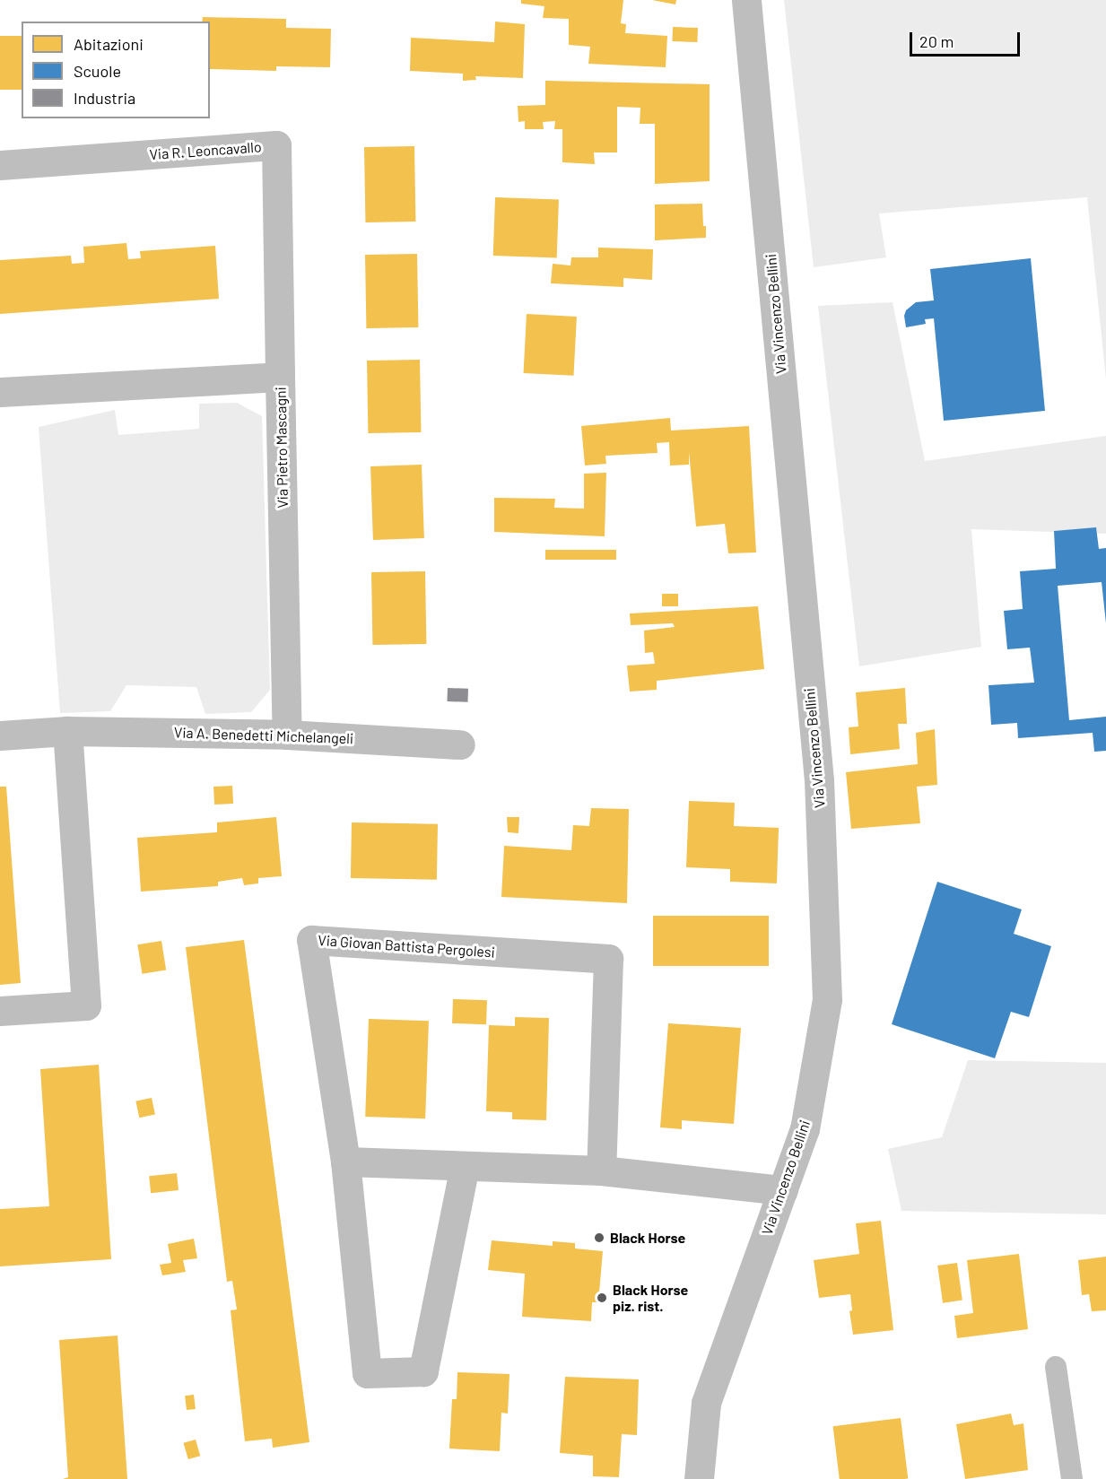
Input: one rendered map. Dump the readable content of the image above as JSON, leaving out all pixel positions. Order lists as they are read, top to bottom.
{
  "streets": {
    "street": [
      "Via R. Leoncavallo",
      "Via Vincenzo Bellini",
      "Via Pietro Mascagni",
      "Via A. Benedetti Michelangeli",
      "Via Giovan Battista Pergolesi"
    ]
  },
  "crossings": [
    ["Via R. Leoncavallo", "Via Pietro Mascagni"],
    ["Via Pietro Mascagni", "Via A. Benedetti Michelangeli"]
  ],
  "places": ["Black Horse", "Black Horse piz. rist."],
  "legend": ["Abitazioni", "Scuole", "Industria"],
  "scale_bar": "20 m"
}
